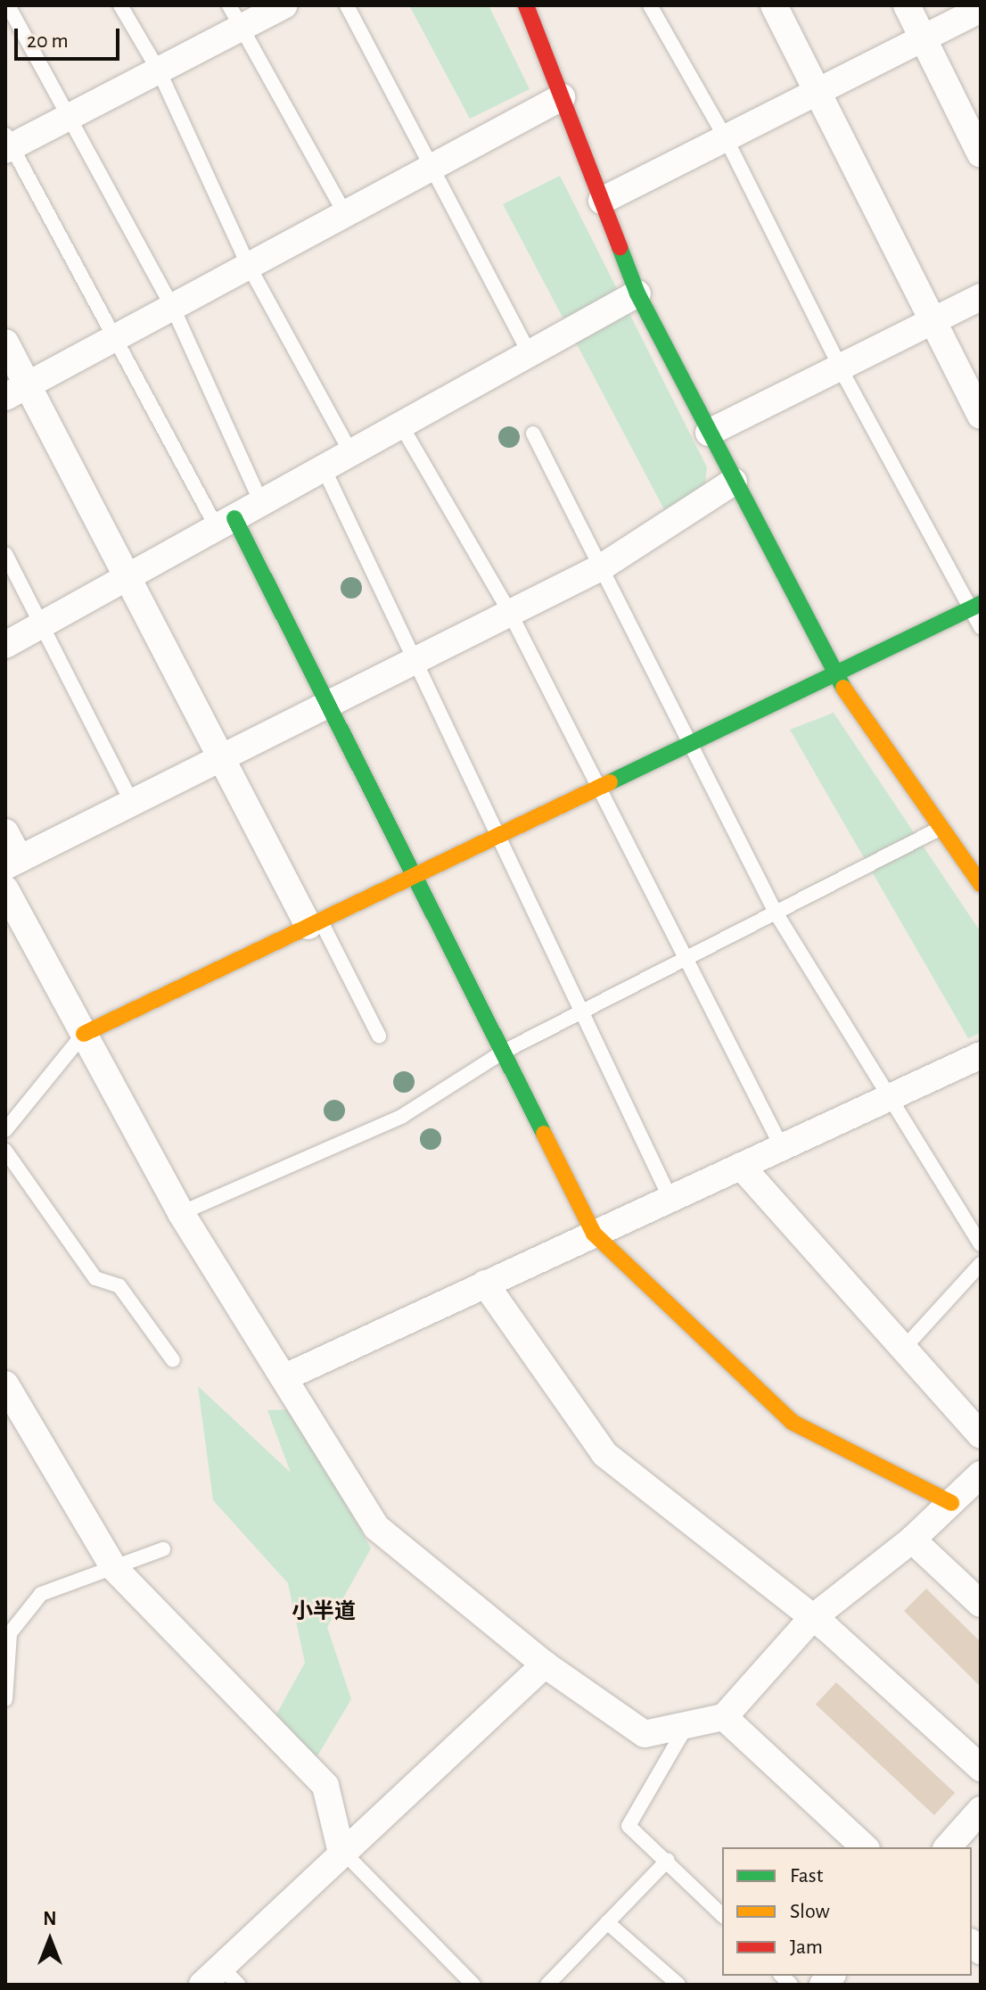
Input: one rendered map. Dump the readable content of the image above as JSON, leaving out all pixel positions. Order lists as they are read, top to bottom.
{
  "districts": ["小半道"],
  "legend": ["Fast", "Slow", "Jam"],
  "scale_bar": "20 m",
  "north": "top"
}
